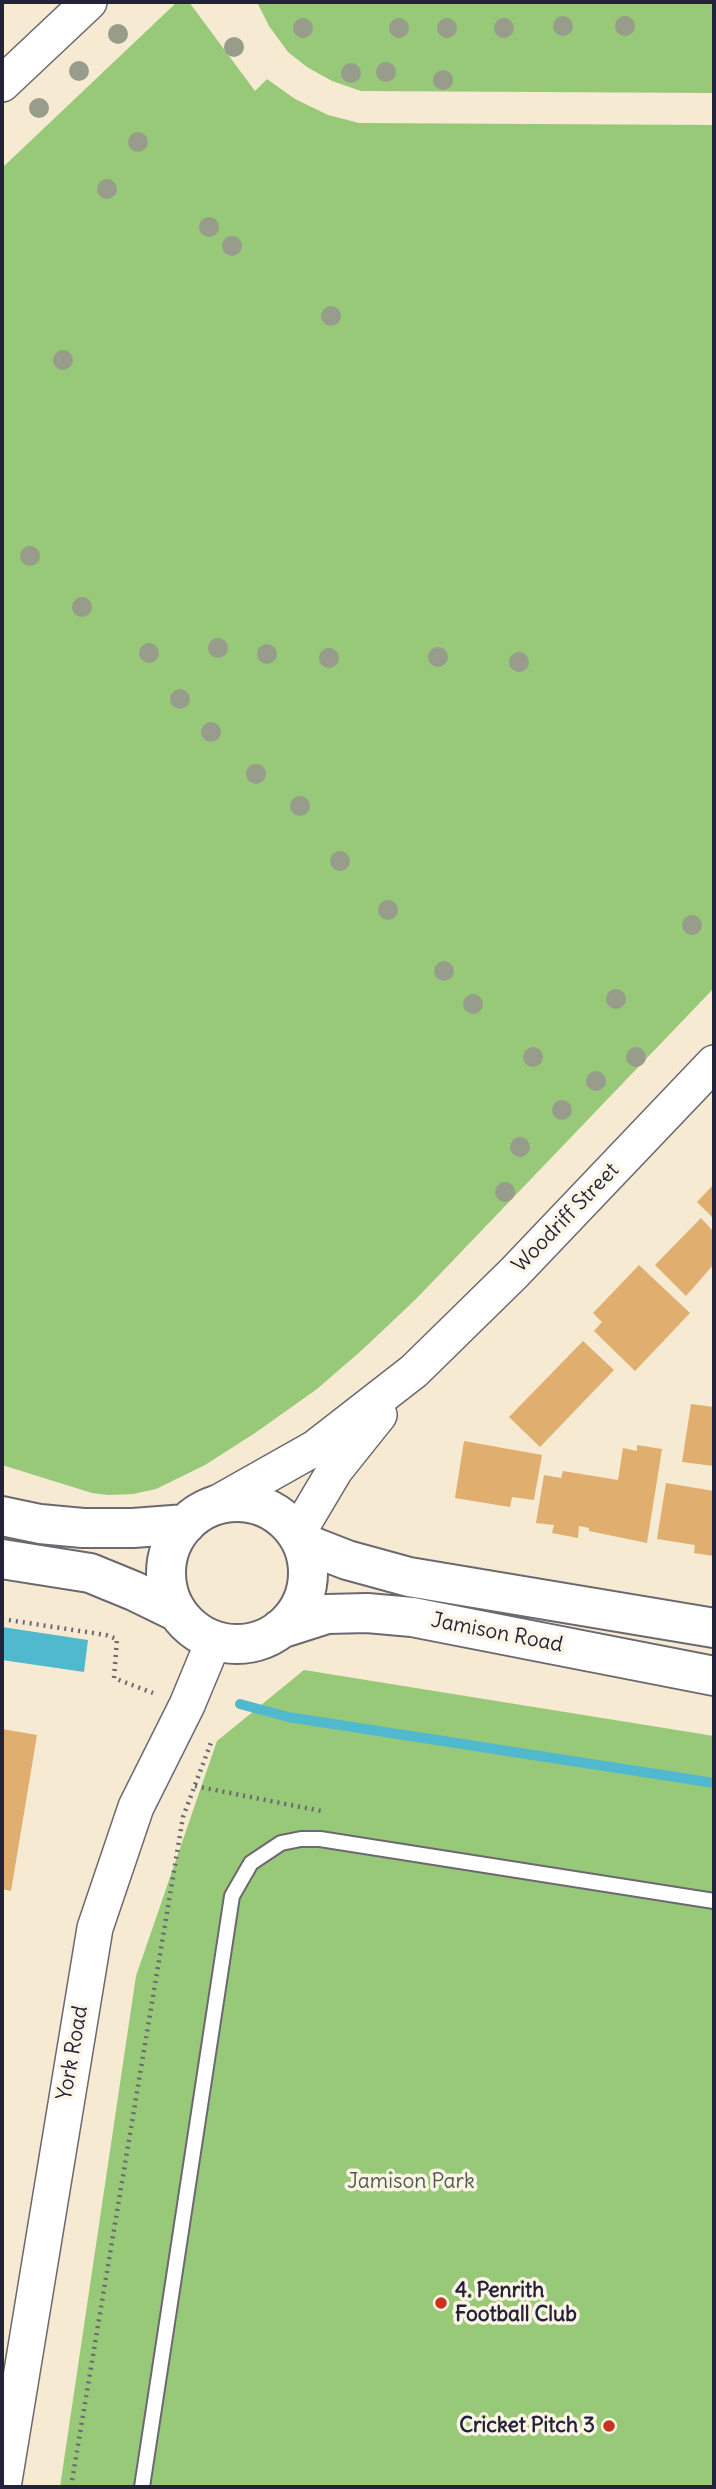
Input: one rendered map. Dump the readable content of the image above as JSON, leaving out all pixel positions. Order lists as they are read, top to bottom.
{
  "streets": {
    "main road": ["Jamison Road"],
    "street": ["Woodriff Street", "York Road"]
  },
  "crossings": [
    ["Woodriff Street", "Jamison Road"],
    ["Woodriff Street", "York Road"],
    ["Jamison Road", "York Road"]
  ],
  "parks": ["Jamison Park"],
  "places": ["4. Penrith Football Club", "Cricket Pitch 3"]
}
